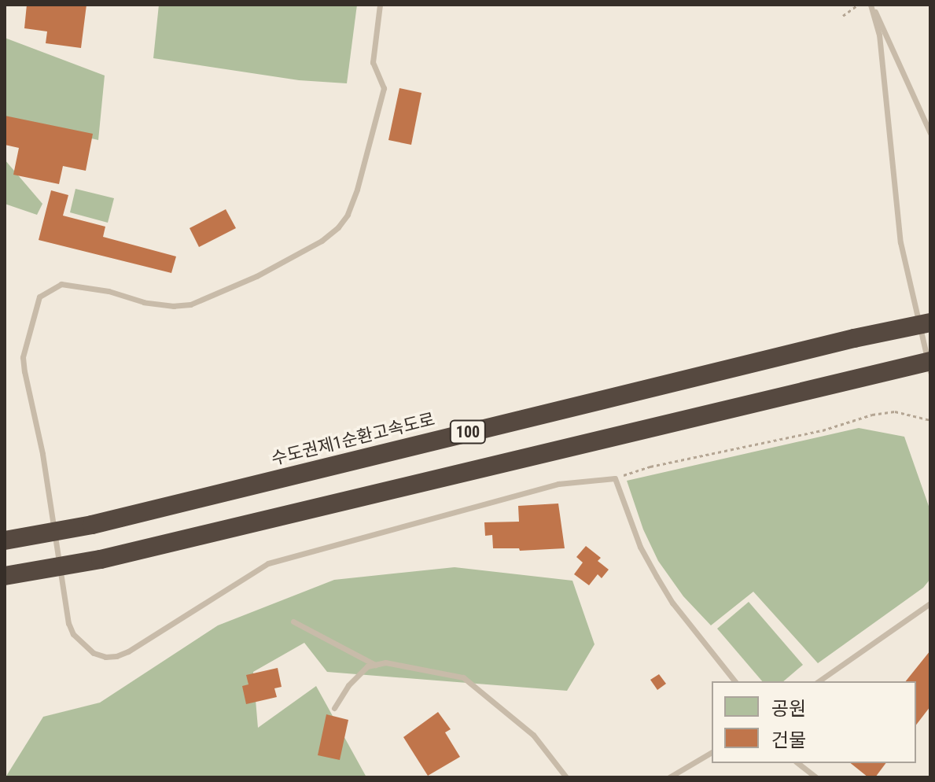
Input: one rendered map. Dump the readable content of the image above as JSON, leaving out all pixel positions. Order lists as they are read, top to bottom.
{
  "streets": {
    "highway": ["100", "수도권제1순환고속도로"]
  },
  "legend": ["공원", "건물"]
}
